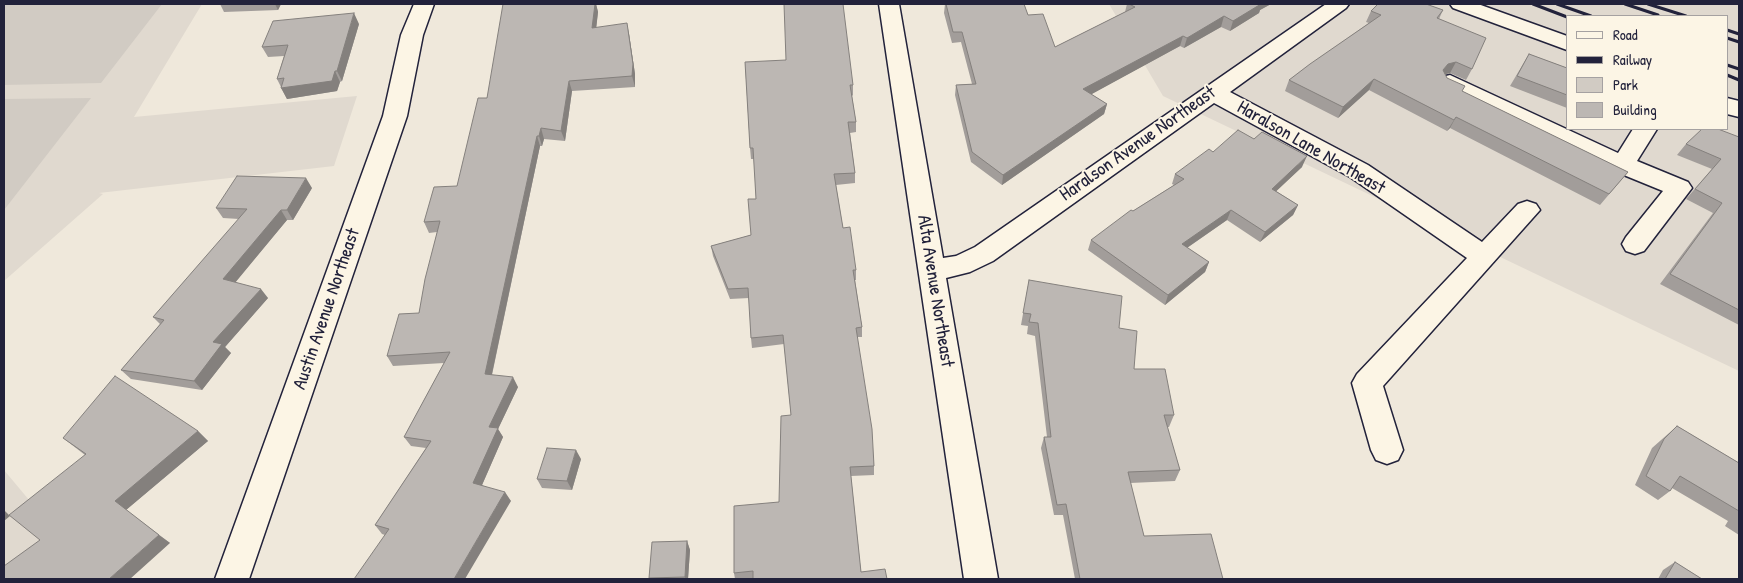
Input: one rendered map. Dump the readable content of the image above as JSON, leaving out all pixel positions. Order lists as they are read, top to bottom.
{
  "streets": {
    "street": [
      "Haralson Avenue Northeast",
      "Haralson Lane Northeast",
      "Alta Avenue Northeast",
      "Austin Avenue Northeast"
    ]
  },
  "crossings": [
    ["Haralson Avenue Northeast", "Haralson Lane Northeast"],
    ["Haralson Avenue Northeast", "Alta Avenue Northeast"]
  ],
  "legend": [
    "Road",
    "Railway",
    "Park",
    "Building"
  ]
}
